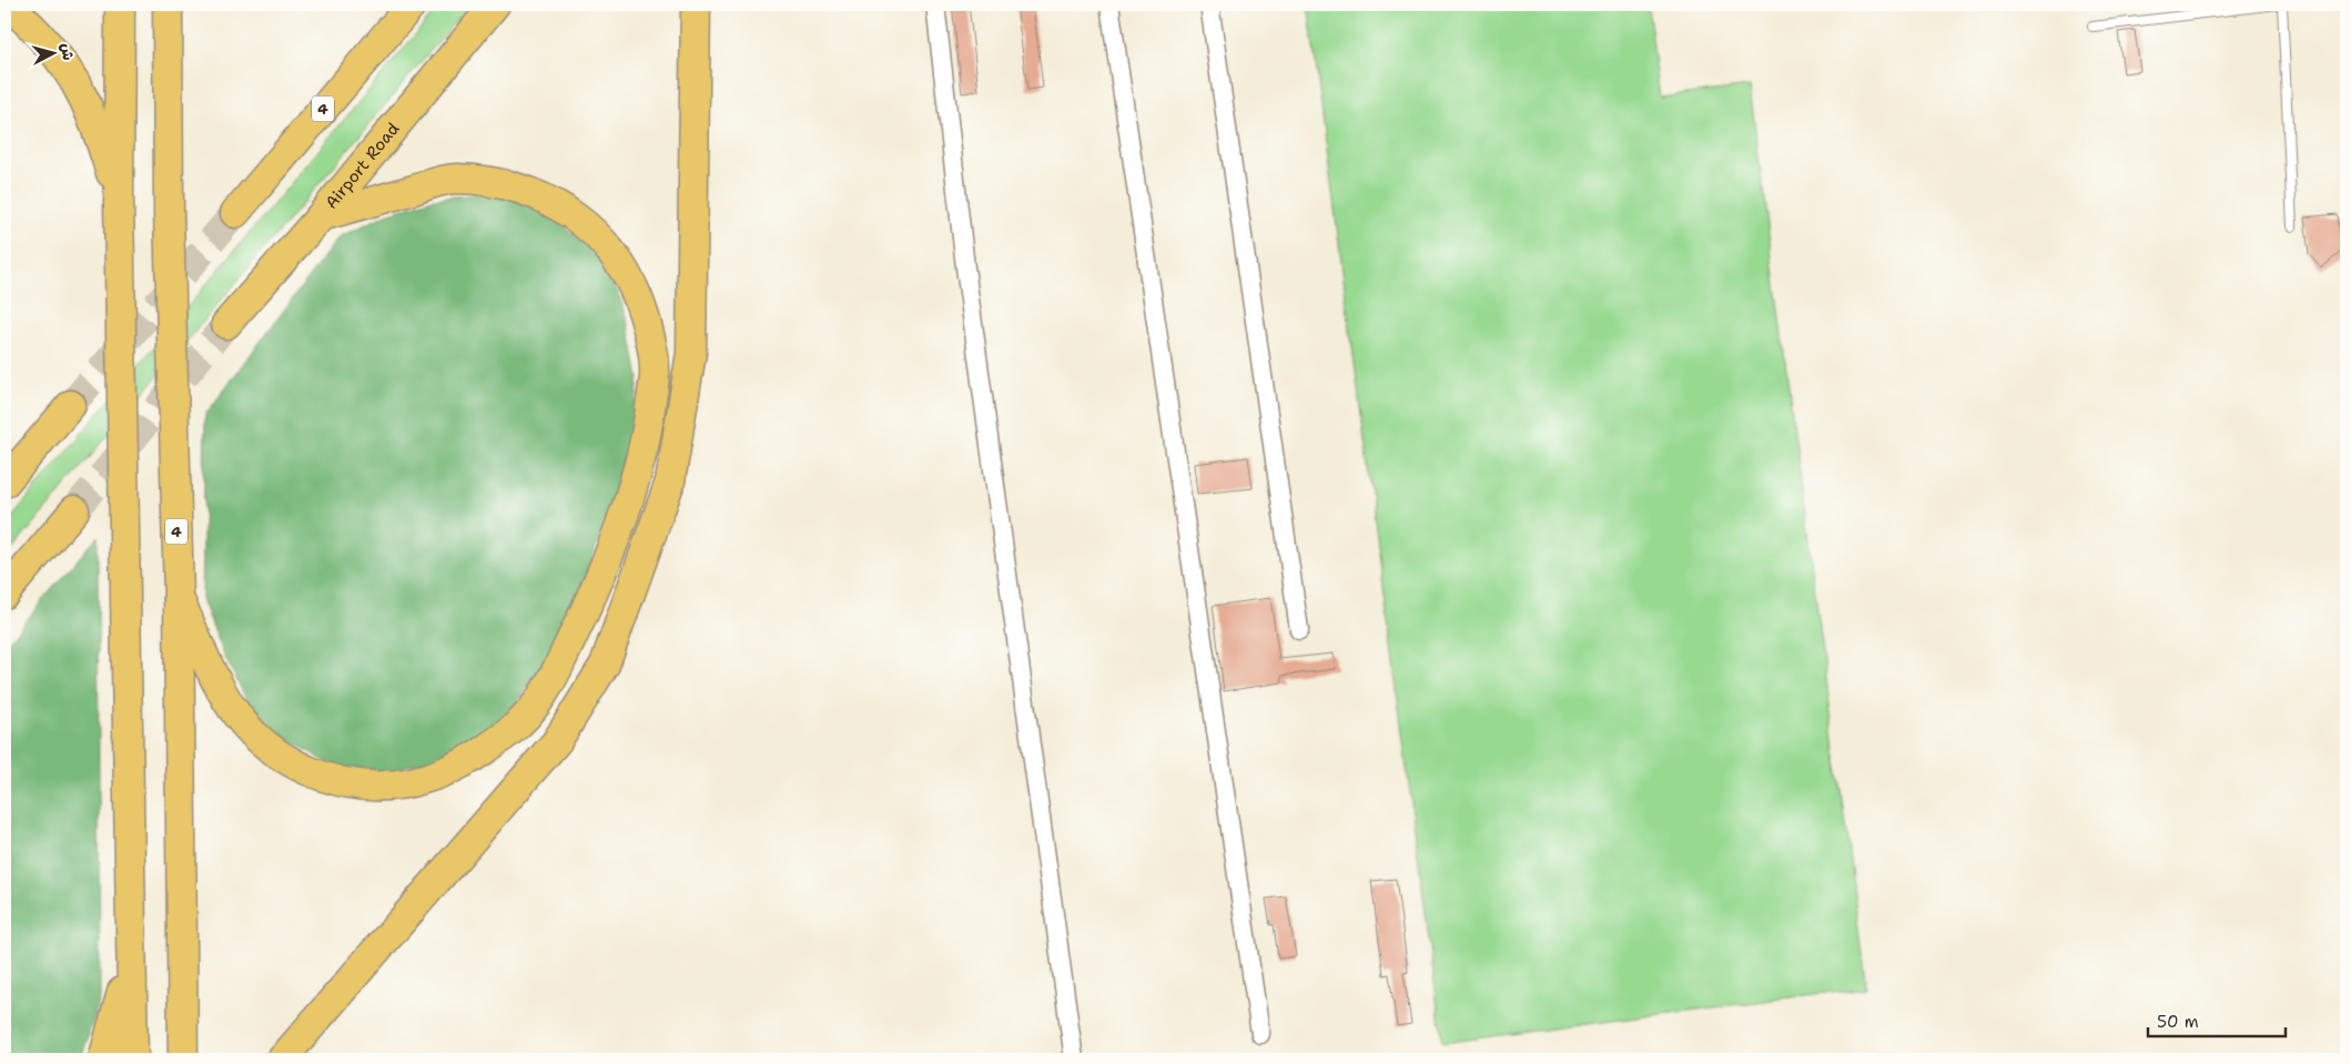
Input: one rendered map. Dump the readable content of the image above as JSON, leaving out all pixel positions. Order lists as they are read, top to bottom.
{
  "streets": {
    "highway": ["4", "Airport Road"]
  },
  "scale_bar": "50 m",
  "north": "right"
}
